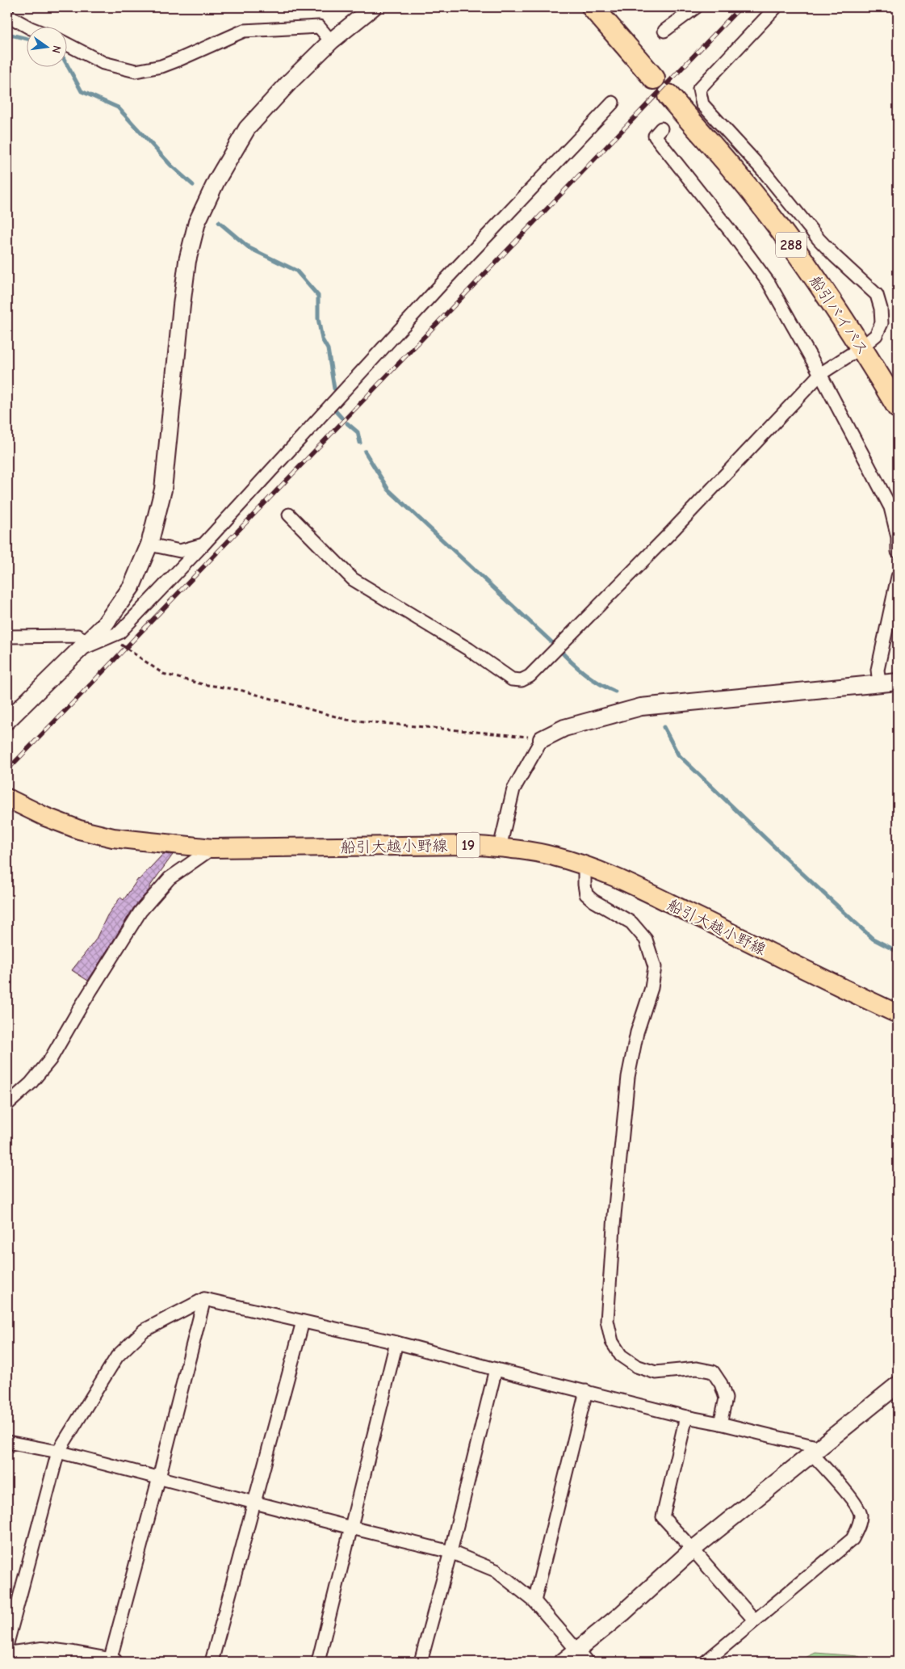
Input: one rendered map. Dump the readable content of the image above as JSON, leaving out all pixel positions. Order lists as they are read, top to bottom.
{
  "streets": {
    "highway": ["288", "船引バイパス"],
    "main road": ["19", "船引大越小野線"]
  },
  "north": "right"
}
